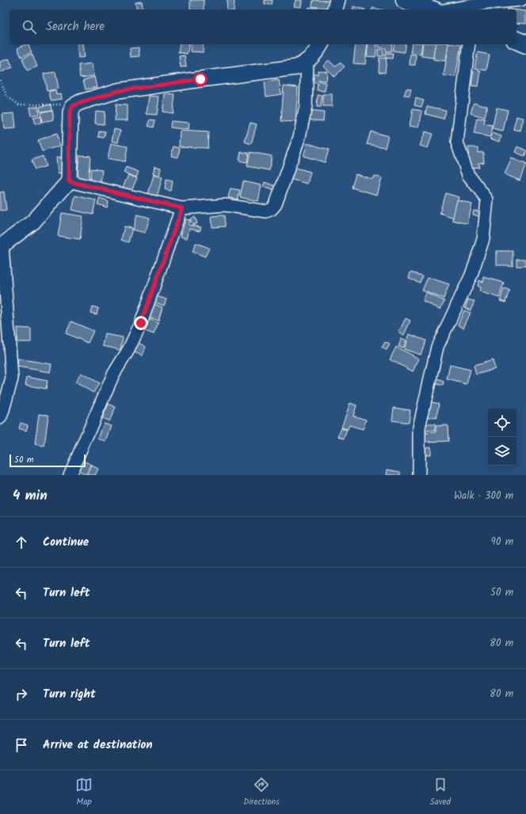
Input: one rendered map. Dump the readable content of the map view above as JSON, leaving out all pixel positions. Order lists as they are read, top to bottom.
{
  "scale_bar": "50 m",
  "page": {
    "search": "Search here",
    "scale": "50 m",
    "heading": ["4 min", "Walk · 300 m"],
    "list": [
      ["Continue", "90 m"],
      ["Turn left", "50 m"],
      ["Turn left", "80 m"],
      ["Turn right", "80 m"],
      "Arrive at destination"
    ],
    "nav": ["Map", "Directions", "Saved"]
  }
}
